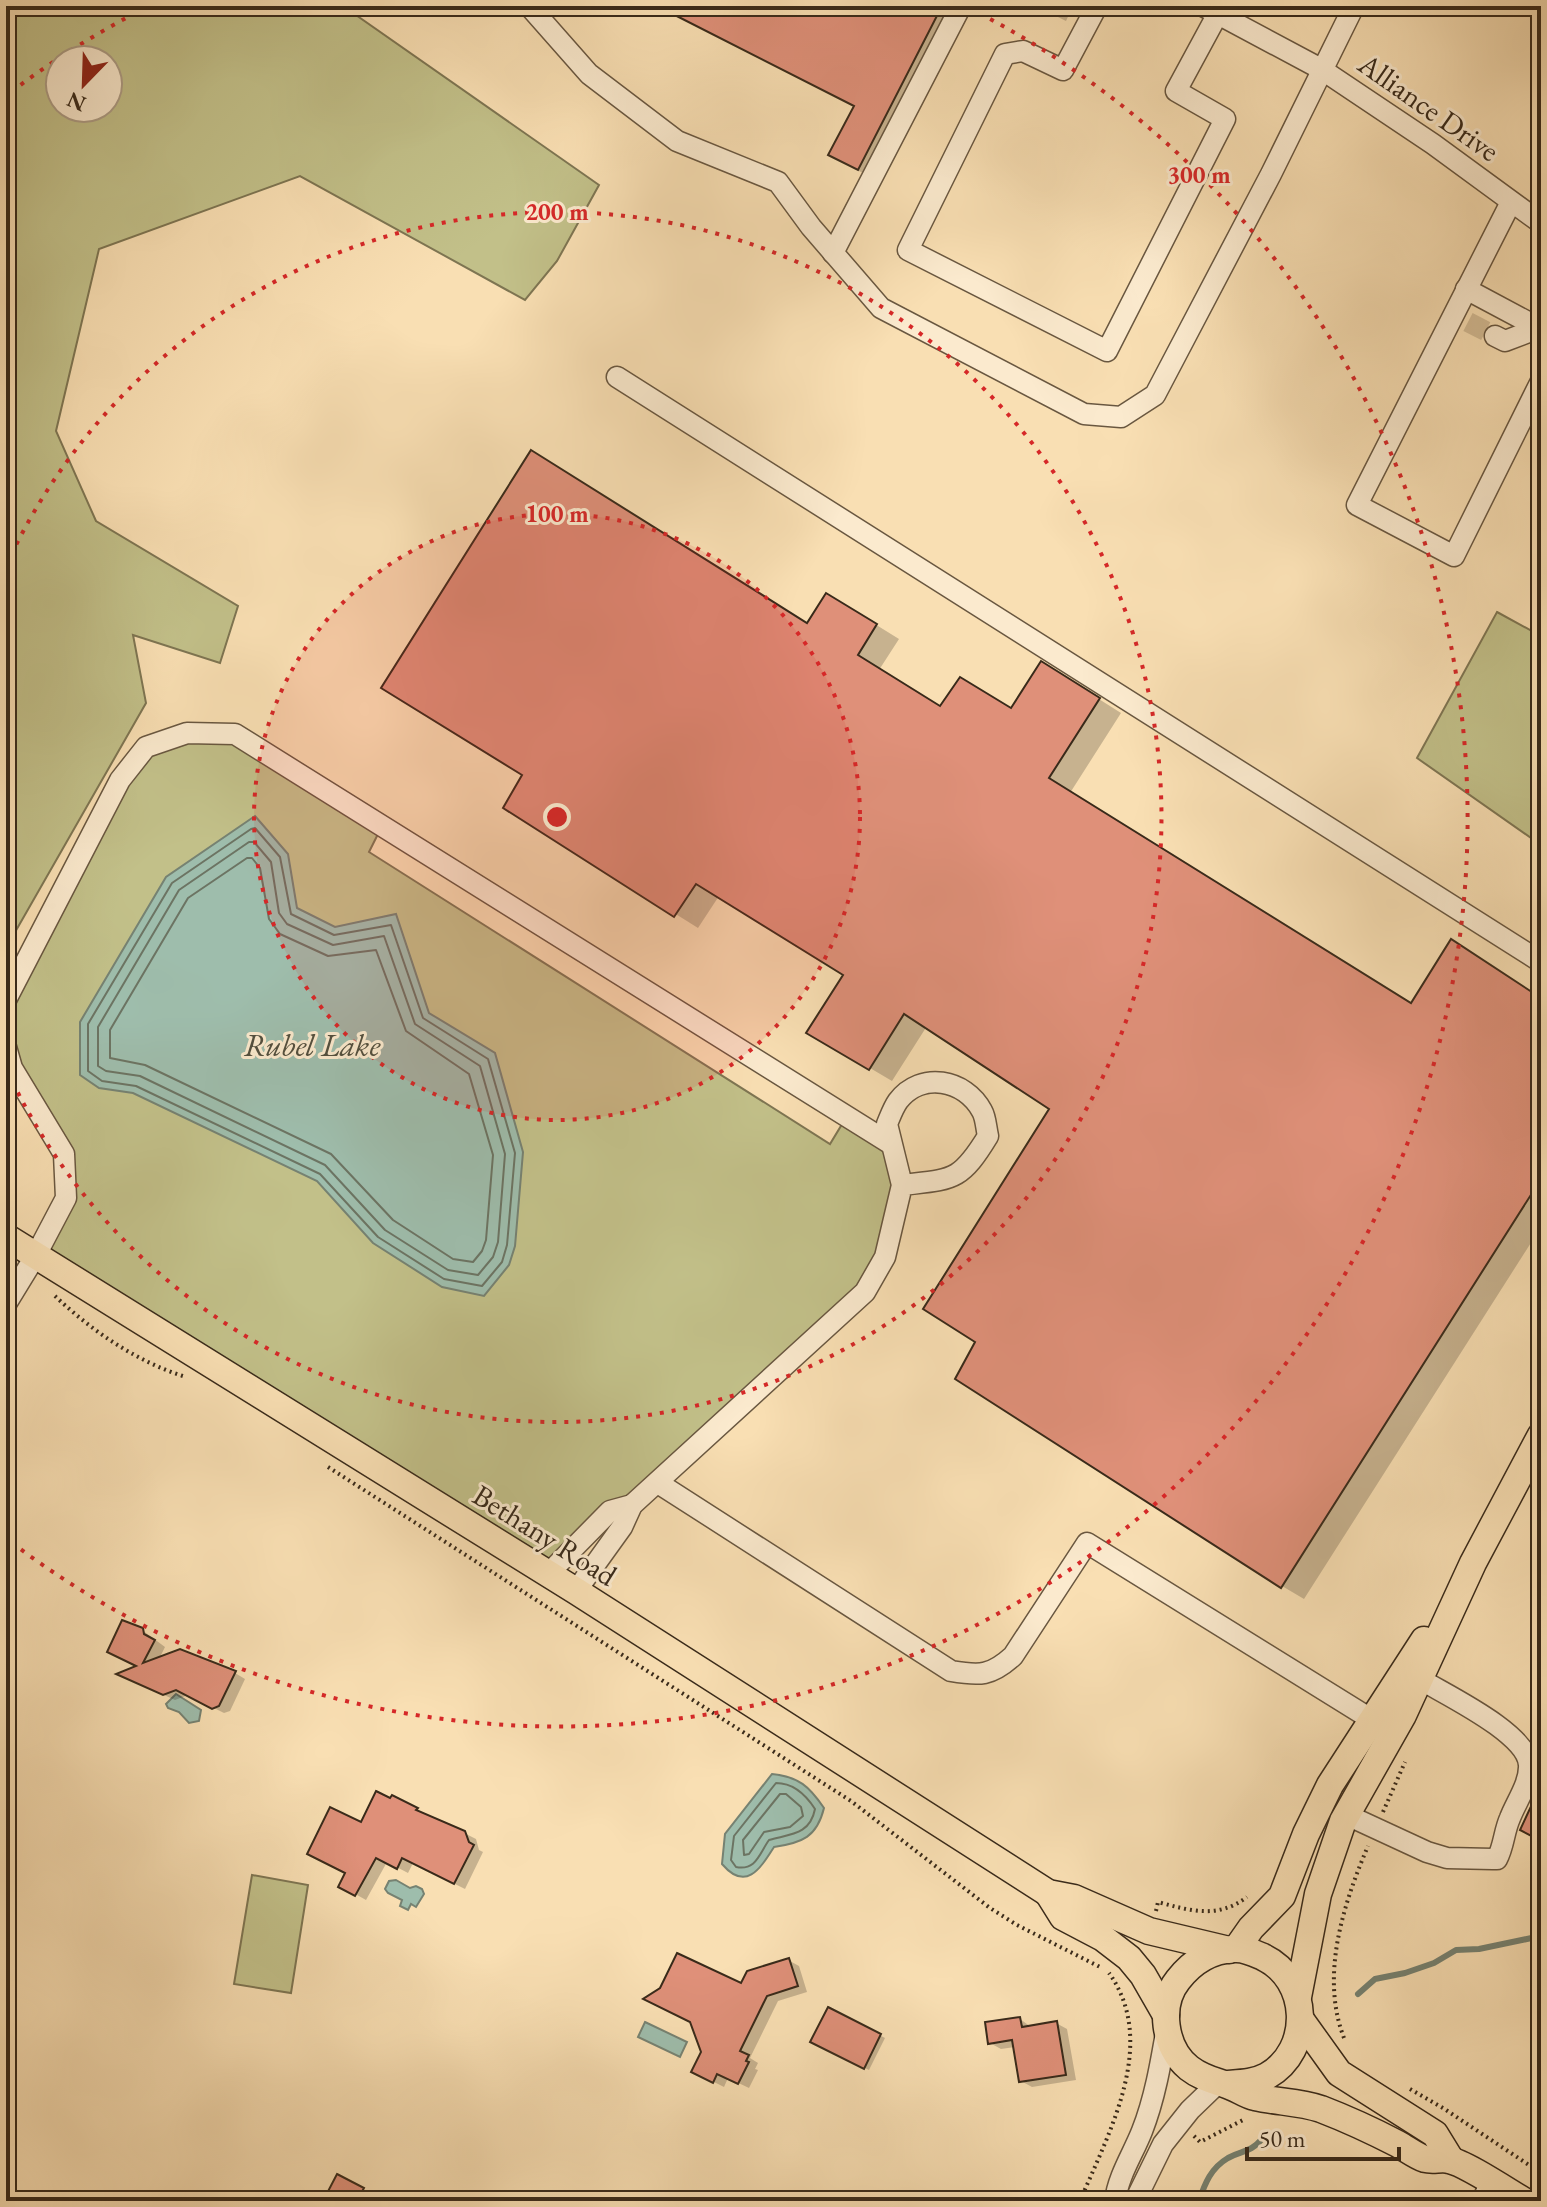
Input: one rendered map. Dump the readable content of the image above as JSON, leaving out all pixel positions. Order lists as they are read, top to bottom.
{
  "streets": {
    "main road": ["Bethany Road"],
    "street": ["Alliance Drive"]
  },
  "water": ["Rubel Lake"],
  "scale_bar": "50 m",
  "north": "bottom left",
  "rings": ["300 m", "200 m", "100 m"]
}
